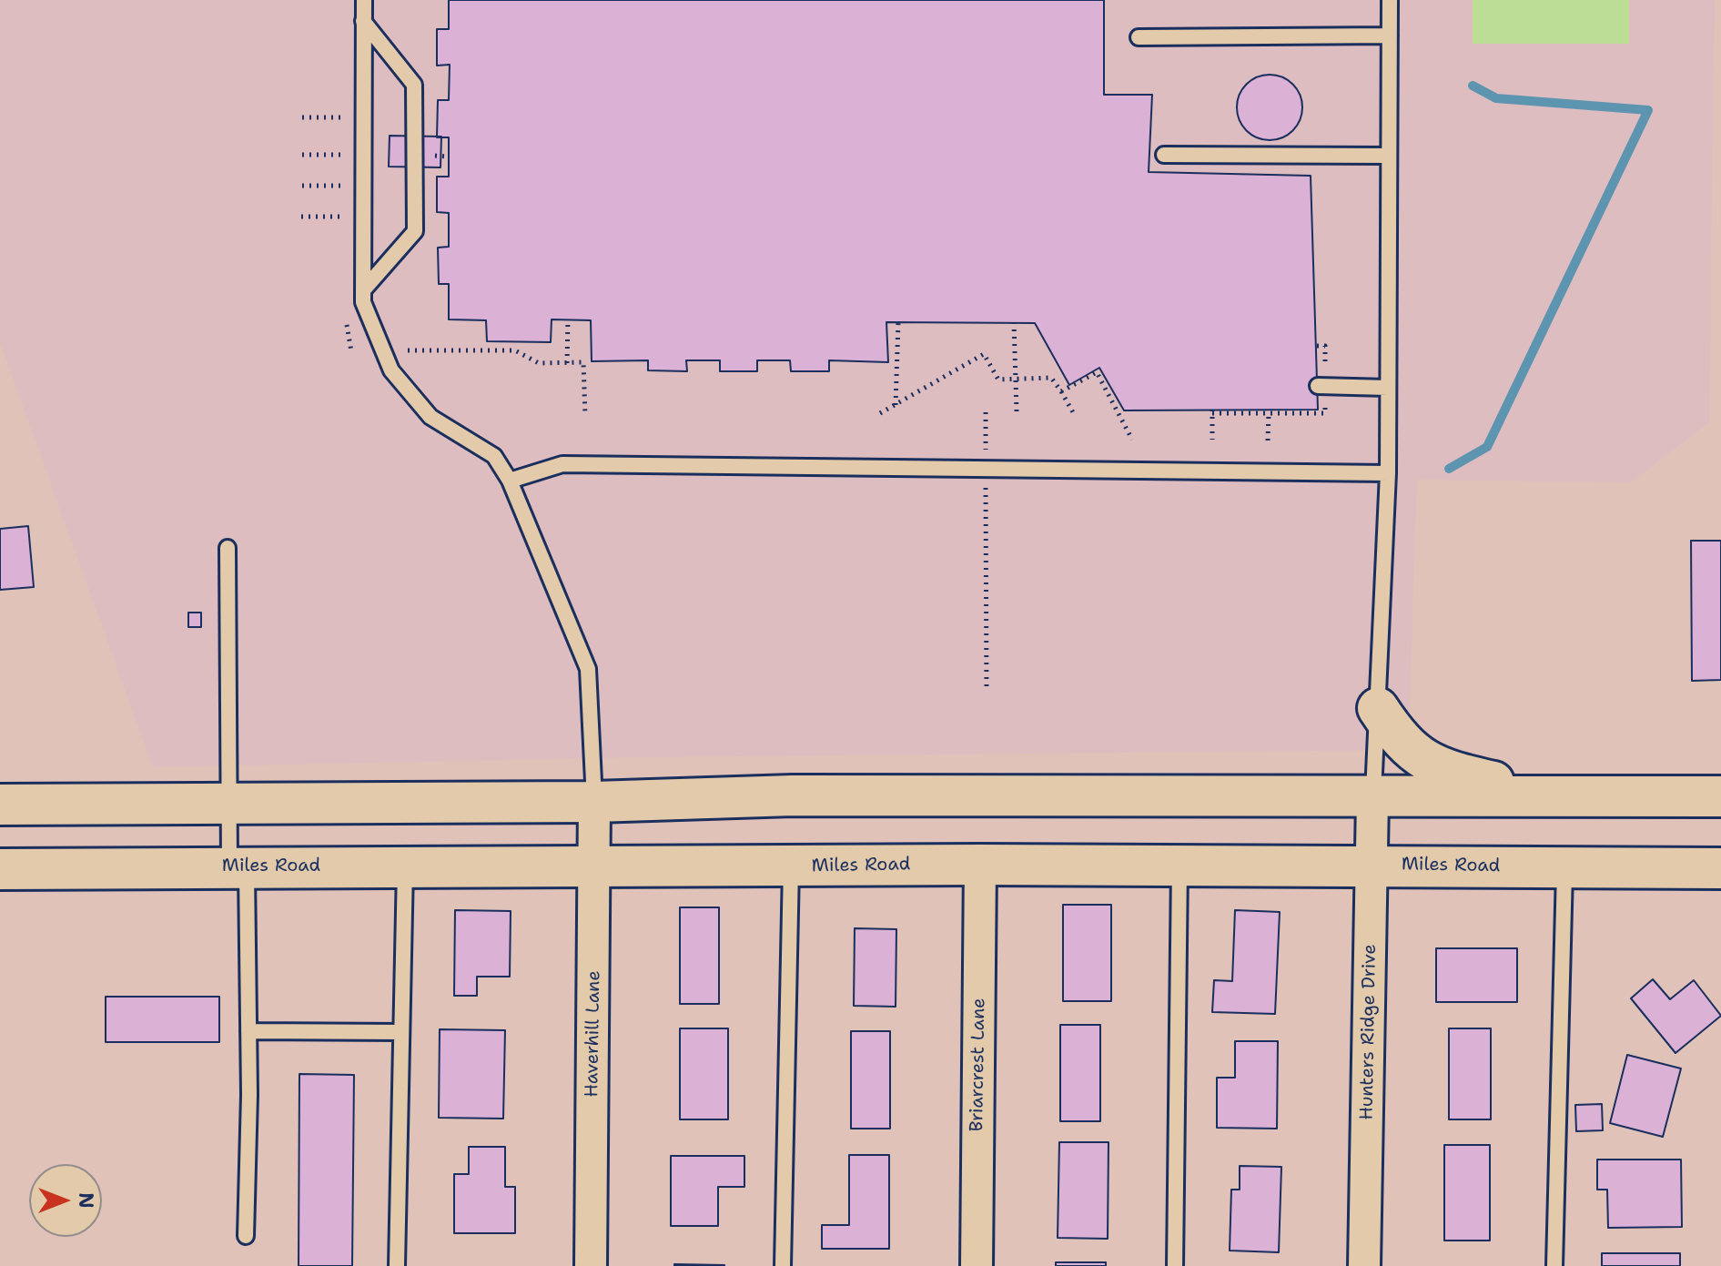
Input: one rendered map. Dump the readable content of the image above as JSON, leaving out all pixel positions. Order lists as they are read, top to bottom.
{
  "streets": {
    "main road": ["Miles Road"],
    "street": ["Hunters Ridge Drive", "Haverhill Lane", "Briarcrest Lane"]
  },
  "crossings": [
    ["Miles Road", "Hunters Ridge Drive"],
    ["Miles Road", "Haverhill Lane"],
    ["Miles Road", "Briarcrest Lane"]
  ],
  "north": "right"
}
